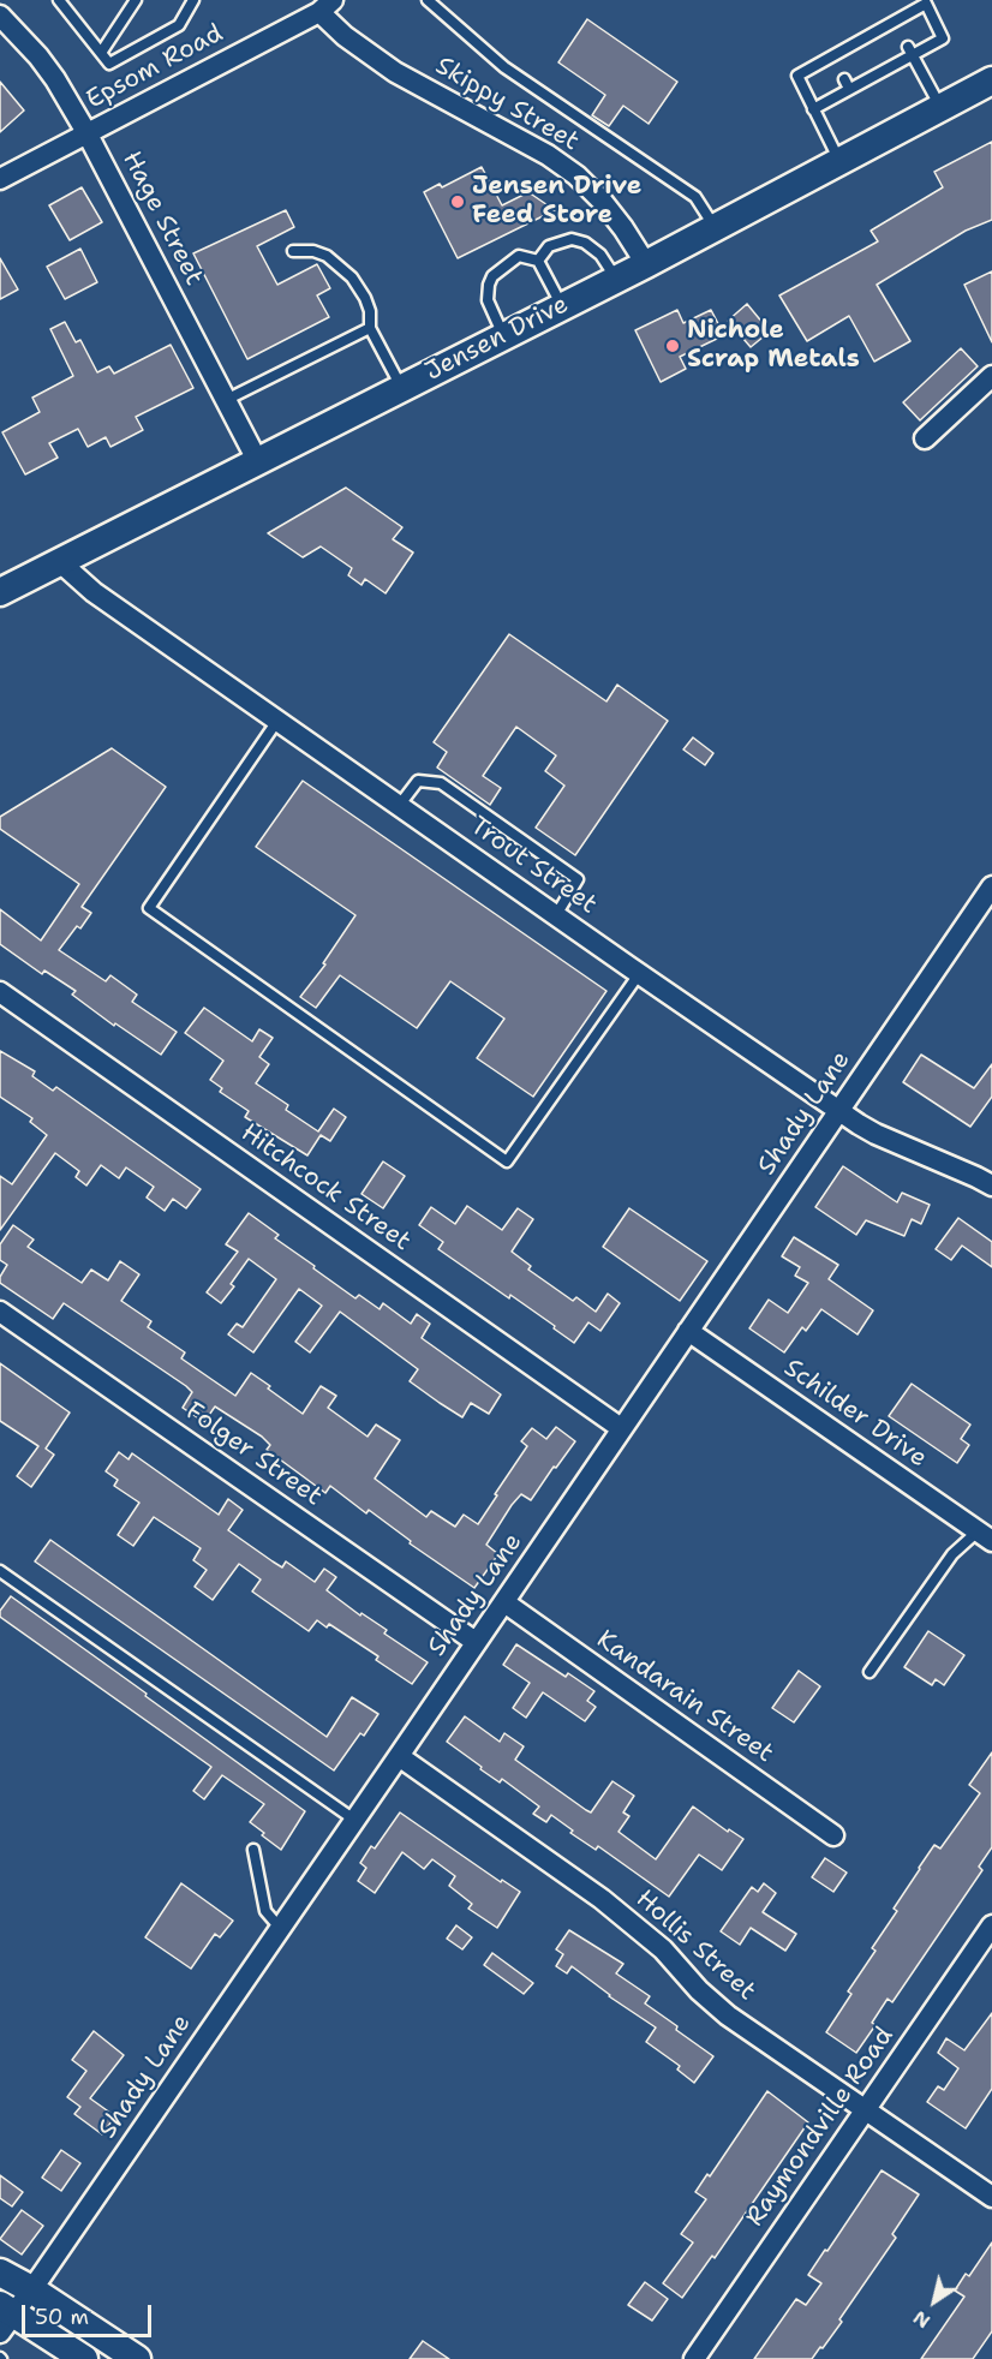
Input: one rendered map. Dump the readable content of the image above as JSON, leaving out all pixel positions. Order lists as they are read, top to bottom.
{
  "streets": {
    "main road": ["Jensen Drive"],
    "street": [
      "Epsom Road",
      "Skippy Street",
      "Hage Street",
      "Trout Street",
      "Shady Lane",
      "Hitchcock Street",
      "Schilder Drive",
      "Folger Street",
      "Kandarain Street",
      "Hollis Street",
      "Raymondville Road"
    ]
  },
  "crossings": [
    ["Epsom Road", "Skippy Street"],
    ["Epsom Road", "Hage Street"],
    ["Skippy Street", "Jensen Drive"],
    ["Hage Street", "Jensen Drive"],
    ["Jensen Drive", "Trout Street"],
    ["Trout Street", "Shady Lane"],
    ["Shady Lane", "Hitchcock Street"],
    ["Shady Lane", "Schilder Drive"],
    ["Shady Lane", "Folger Street"],
    ["Shady Lane", "Kandarain Street"],
    ["Shady Lane", "Hollis Street"],
    ["Hollis Street", "Raymondville Road"]
  ],
  "places": ["Jensen Drive Feed Store", "Nichole Scrap Metals"],
  "scale_bar": "50 m",
  "north": "bottom left"
}
